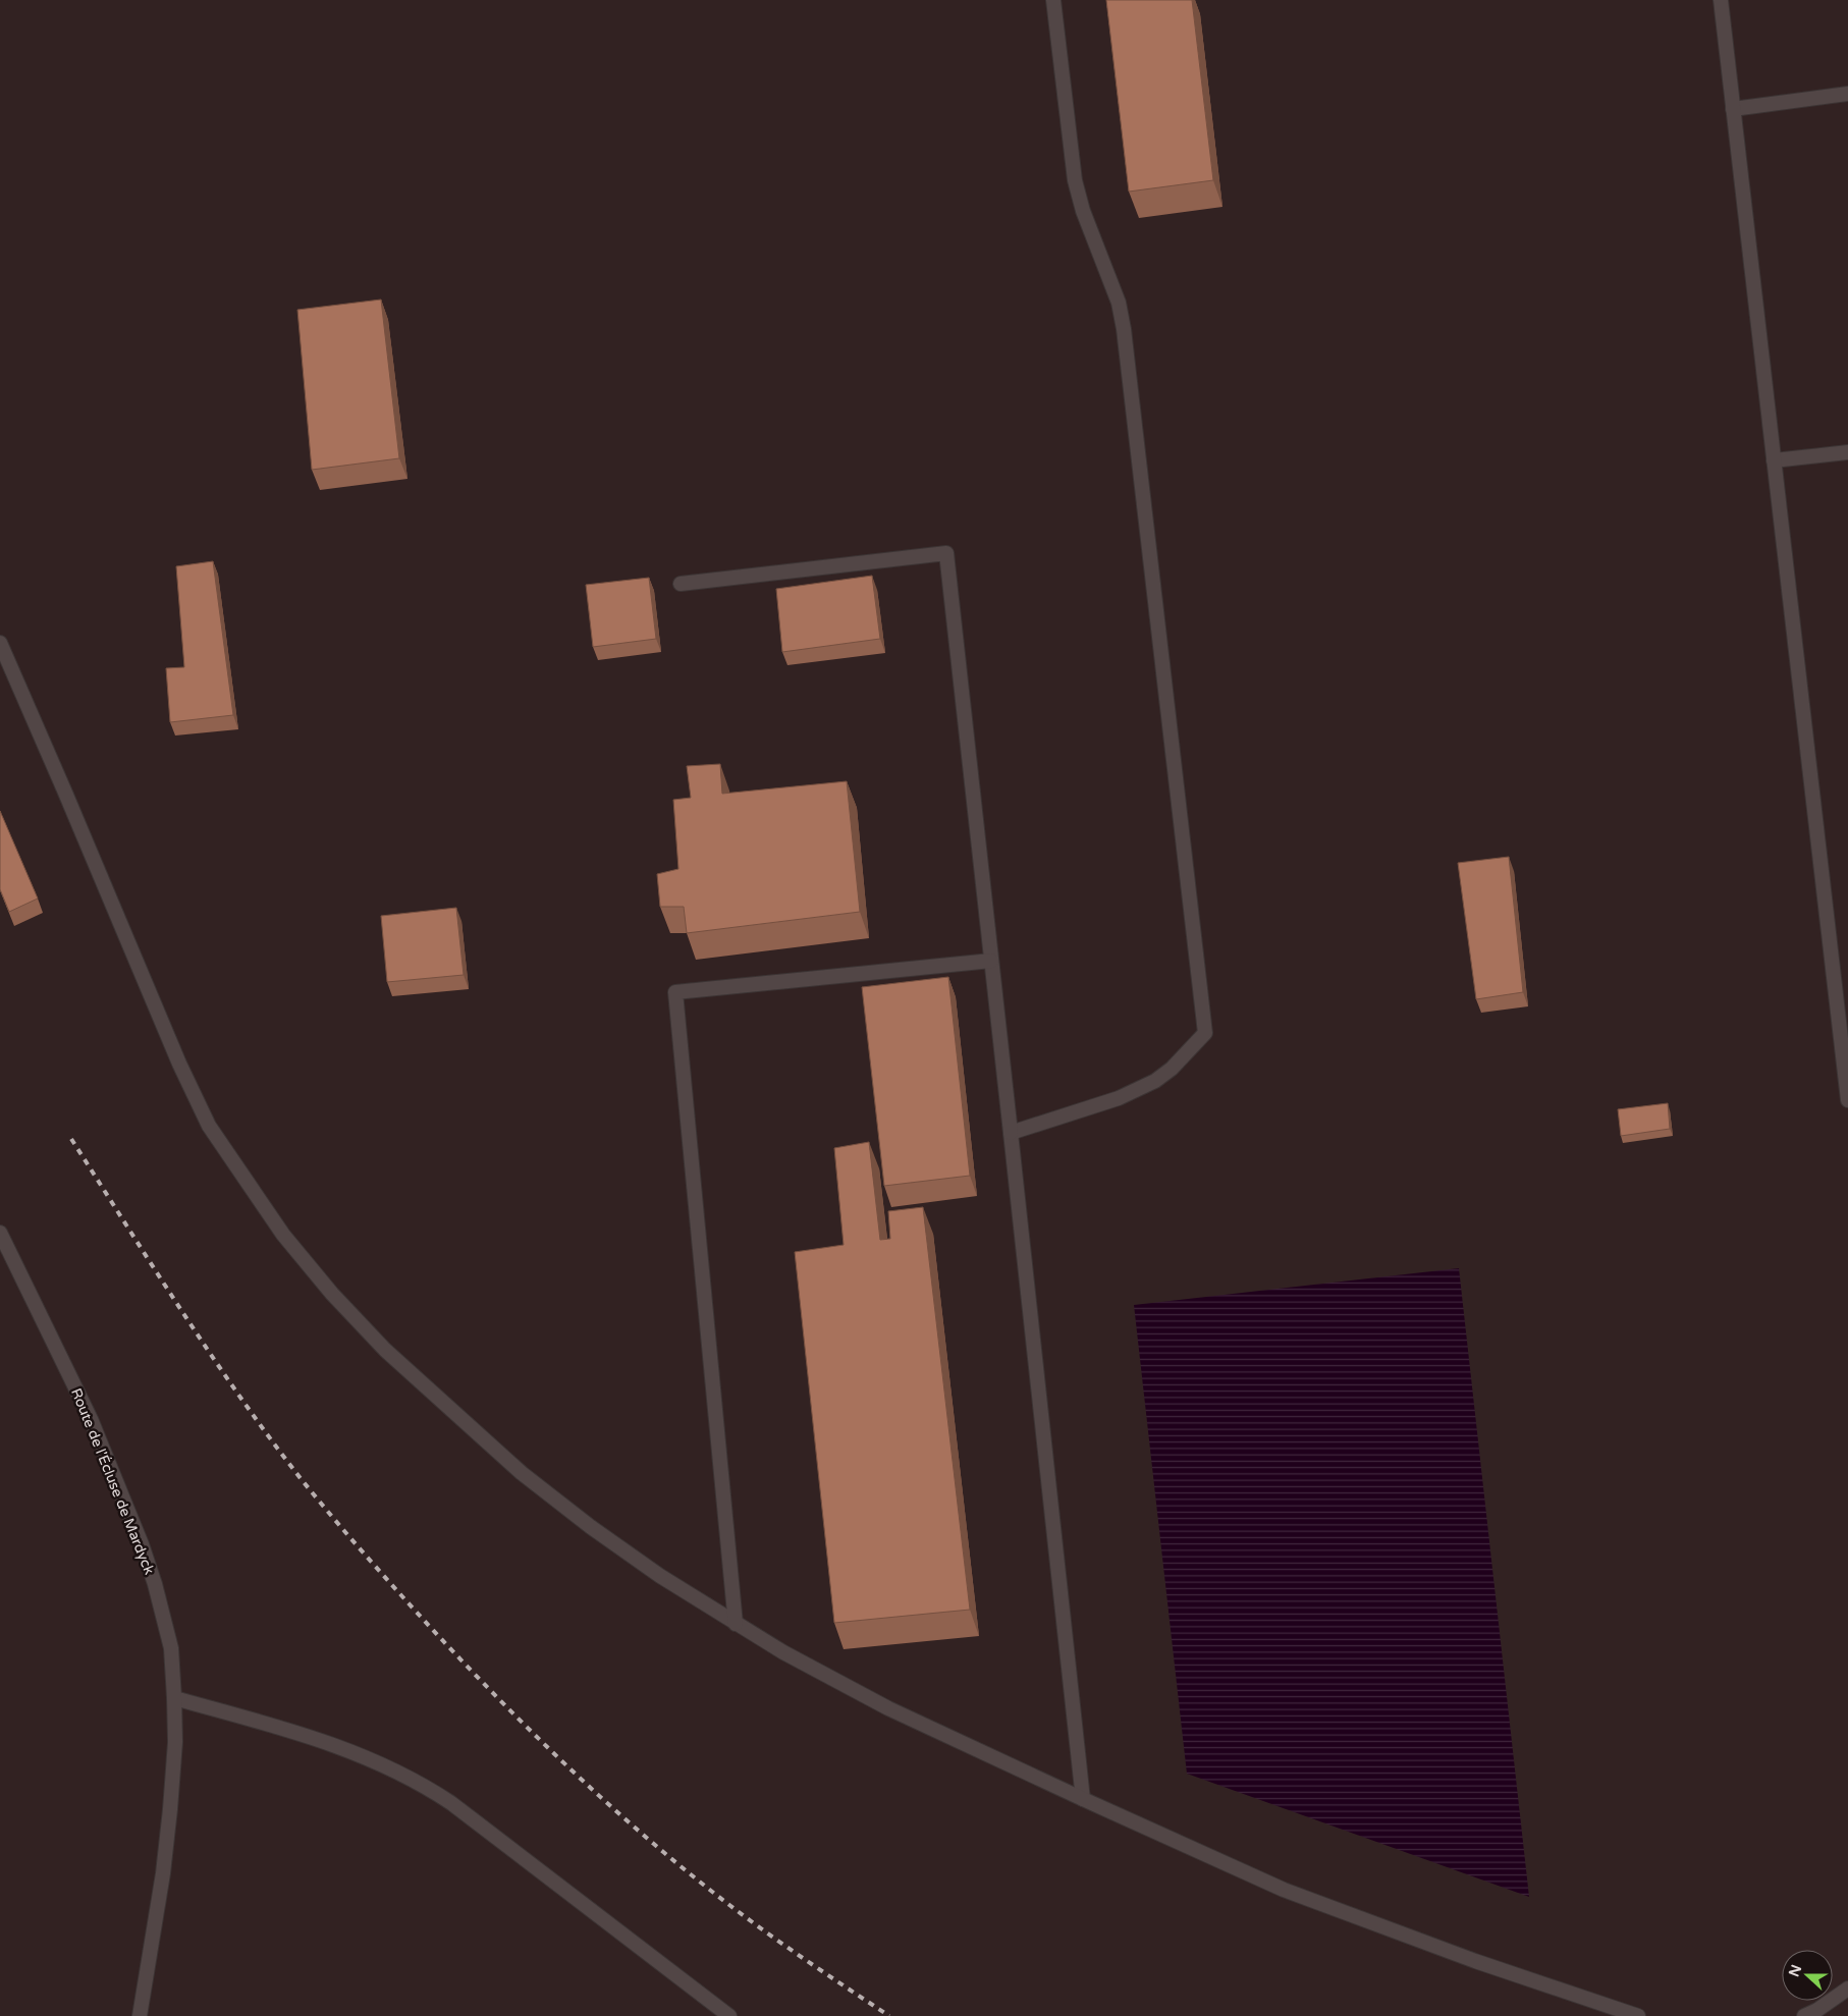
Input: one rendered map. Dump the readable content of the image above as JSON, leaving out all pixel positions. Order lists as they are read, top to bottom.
{
  "streets": {
    "street": ["Route de l'Écluse de Mardyck"]
  },
  "north": "left"
}
